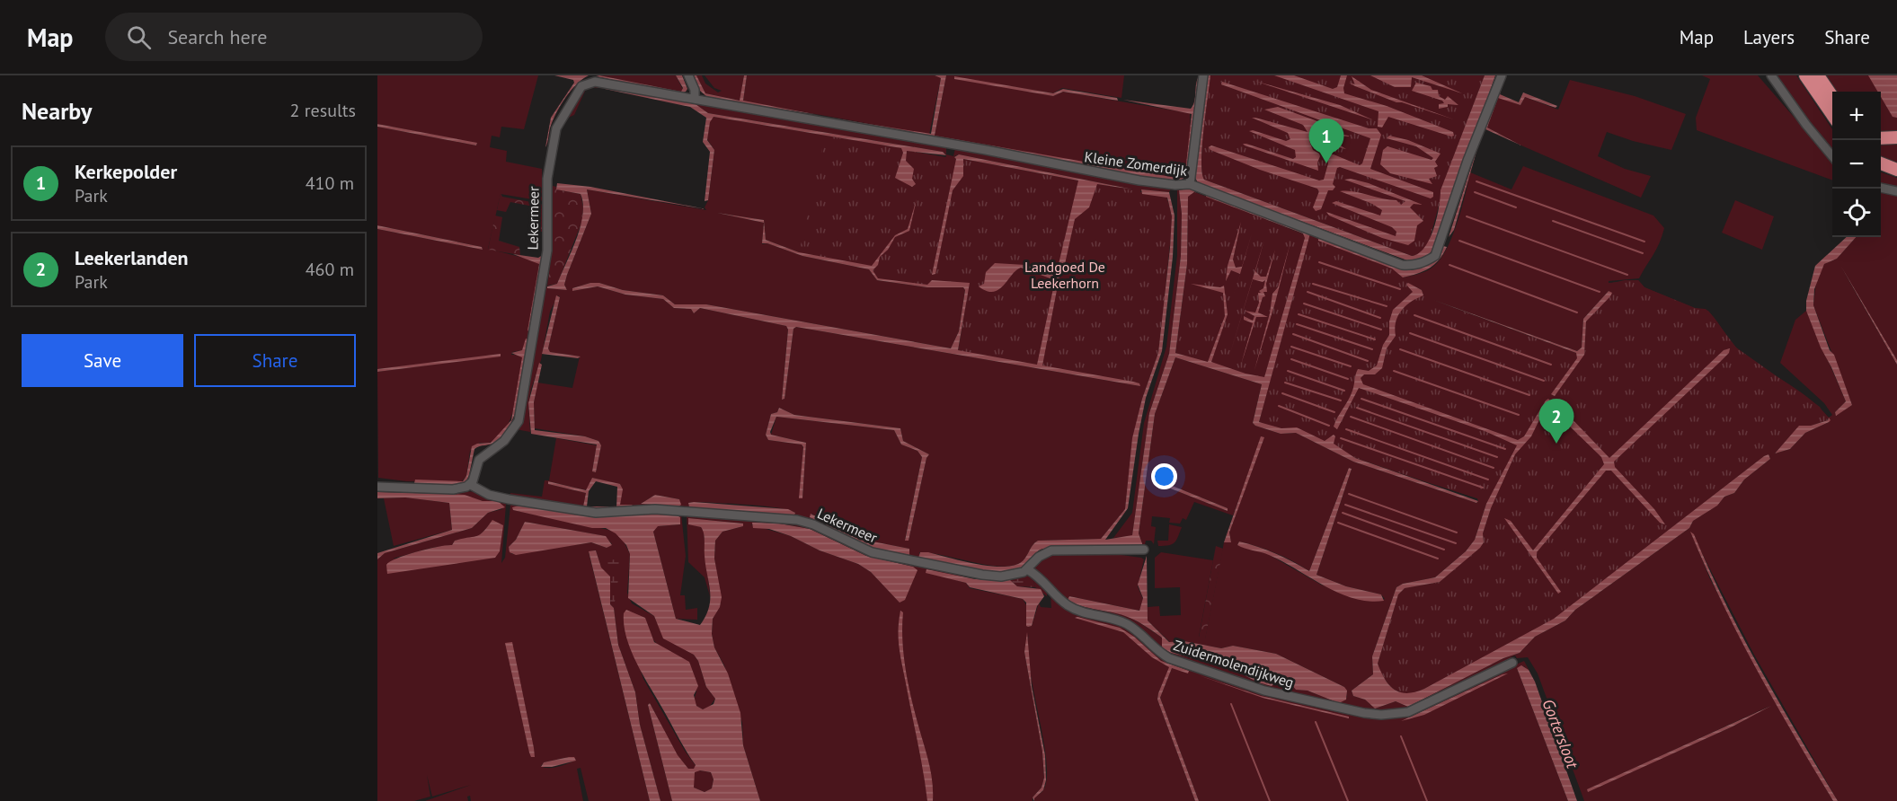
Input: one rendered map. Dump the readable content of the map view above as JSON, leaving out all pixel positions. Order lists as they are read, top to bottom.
{
  "streets": {
    "street": ["Kleine Zomerdijk", "Lekermeer", "Zuidermolendijkweg"]
  },
  "crossings": [
    ["Kleine Zomerdijk", "Lekermeer"],
    ["Lekermeer", "Zuidermolendijkweg"]
  ],
  "water": ["Gortersloot"],
  "parks": ["Landgoed De Leekerhorn"],
  "page": {
    "header": "Map",
    "search": "Search here",
    "nav": ["Map", "Layers", "Share"],
    "heading": ["Nearby", "2 results"],
    "map_buttons": ["+", "−"],
    "pins": ["1", "2"],
    "list": [
      {
        "mark": "1",
        "name": "Kerkepolder",
        "note": "Park",
        "value": "410 m"
      },
      {
        "mark": "2",
        "name": "Leekerlanden",
        "note": "Park",
        "value": "460 m"
      }
    ],
    "buttons": ["Save", "Share"]
  }
}
